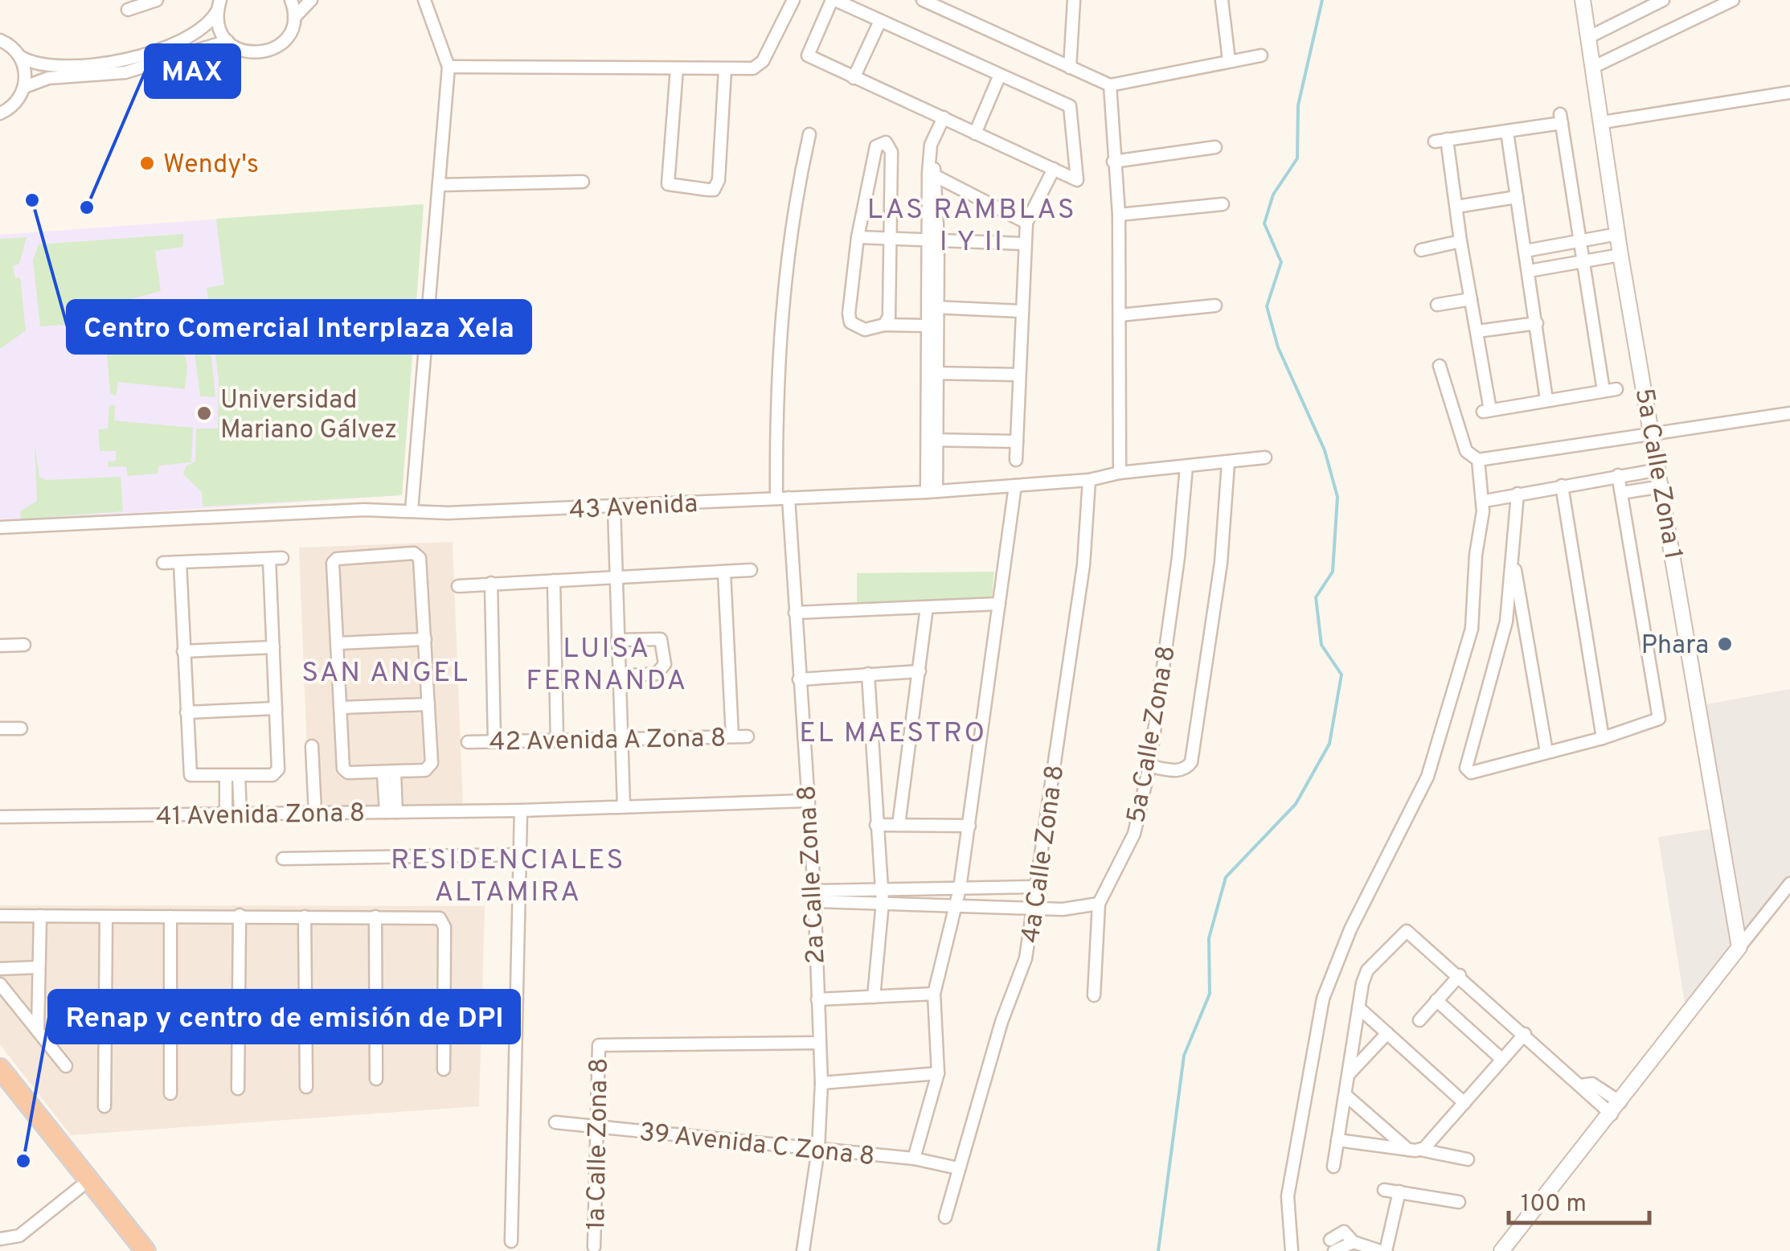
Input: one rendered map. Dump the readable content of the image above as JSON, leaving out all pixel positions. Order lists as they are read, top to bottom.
{
  "streets": {
    "street": [
      "5a Calle Zona 1",
      "43 Avenida",
      "5a Calle Zona 8",
      "42 Avenida A Zona 8",
      "41 Avenida Zona 8",
      "4a Calle Zona 8",
      "2a Calle Zona 8",
      "39 Avenida C Zona 8",
      "1a Calle Zona 8"
    ]
  },
  "crossings": [
    ["43 Avenida", "5a Calle Zona 8"],
    ["43 Avenida", "4a Calle Zona 8"],
    ["43 Avenida", "2a Calle Zona 8"],
    ["41 Avenida Zona 8", "2a Calle Zona 8"],
    ["4a Calle Zona 8", "39 Avenida C Zona 8"],
    ["2a Calle Zona 8", "39 Avenida C Zona 8"],
    ["2a Calle Zona 8", "1a Calle Zona 8"],
    ["39 Avenida C Zona 8", "1a Calle Zona 8"]
  ],
  "districts": [
    "LAS RAMBLAS I Y II",
    "LUISA FERNANDA",
    "SAN ANGEL",
    "EL MAESTRO",
    "RESIDENCIALES ALTAMIRA"
  ],
  "places": [
    "Wendy's",
    "Centro Comercial Interplaza Xela",
    "MAX",
    "Universidad Mariano Gálvez",
    "Phara",
    "Renap y centro de emisión de DPI"
  ],
  "scale_bar": "100 m"
}
